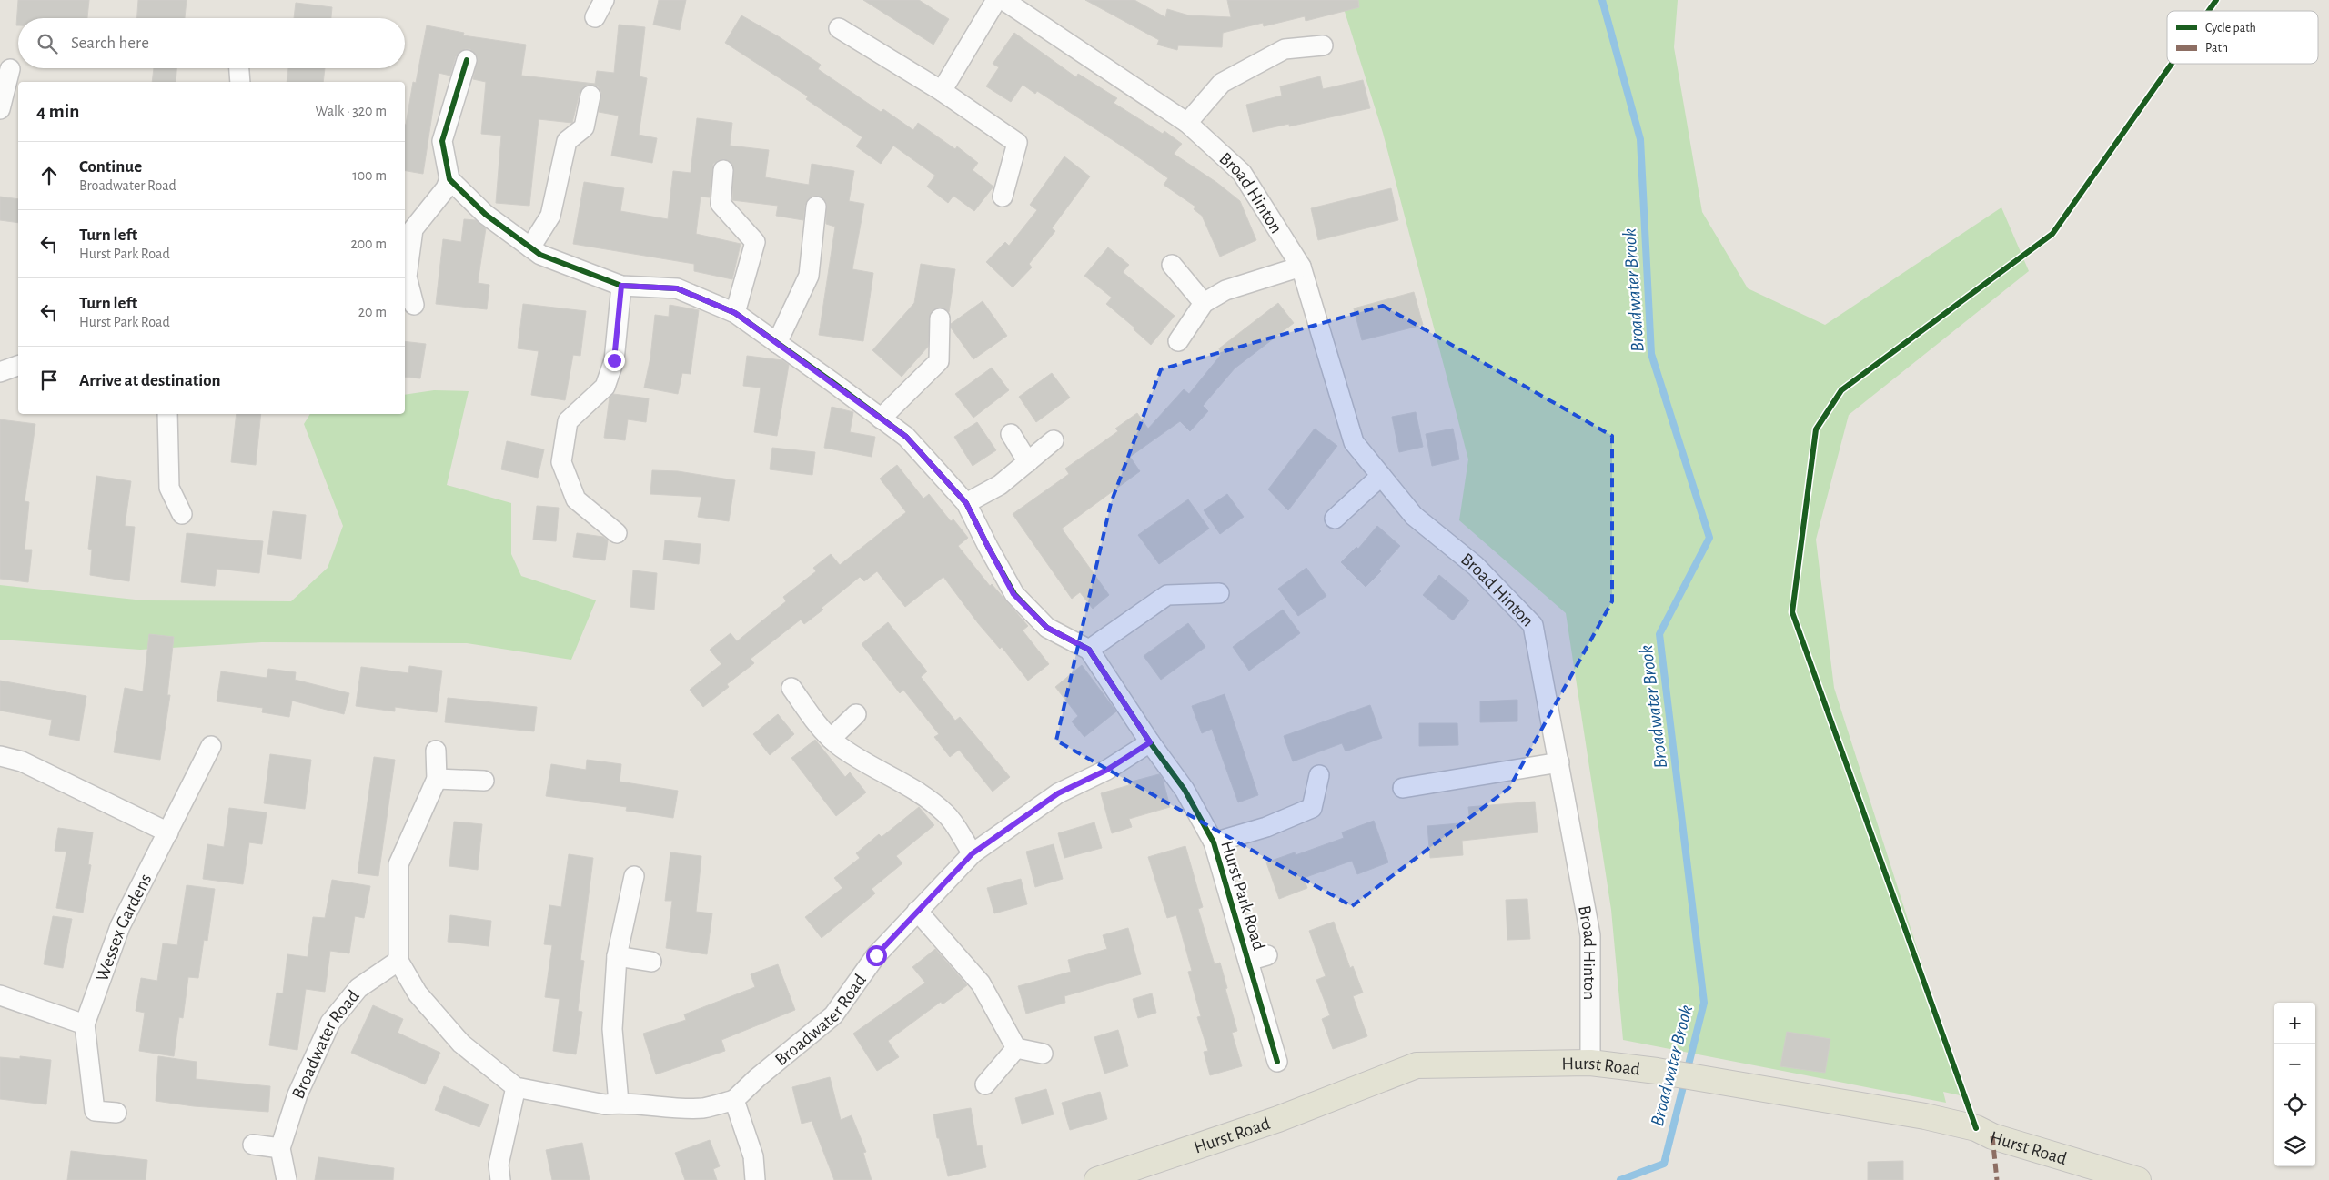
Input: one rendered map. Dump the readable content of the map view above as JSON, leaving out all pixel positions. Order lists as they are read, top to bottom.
{
  "streets": {
    "main road": ["Hurst Road"],
    "street": [
      "Broad Hinton",
      "Hurst Park Road",
      "Wessex Gardens",
      "Broadwater Road"
    ]
  },
  "crossings": [
    ["Broad Hinton", "Hurst Road"],
    ["Hurst Park Road", "Broadwater Road"]
  ],
  "water": ["Broadwater Brook"],
  "legend": ["Cycle path", "Path"],
  "page": {
    "search": "Search here",
    "heading": ["4 min", "Walk · 320 m"],
    "list": [
      ["Continue", "Broadwater Road", "100 m"],
      ["Turn left", "Hurst Park Road", "200 m"],
      ["Turn left", "Hurst Park Road", "20 m"],
      "Arrive at destination"
    ],
    "map_buttons": ["+", "−"]
  }
}
